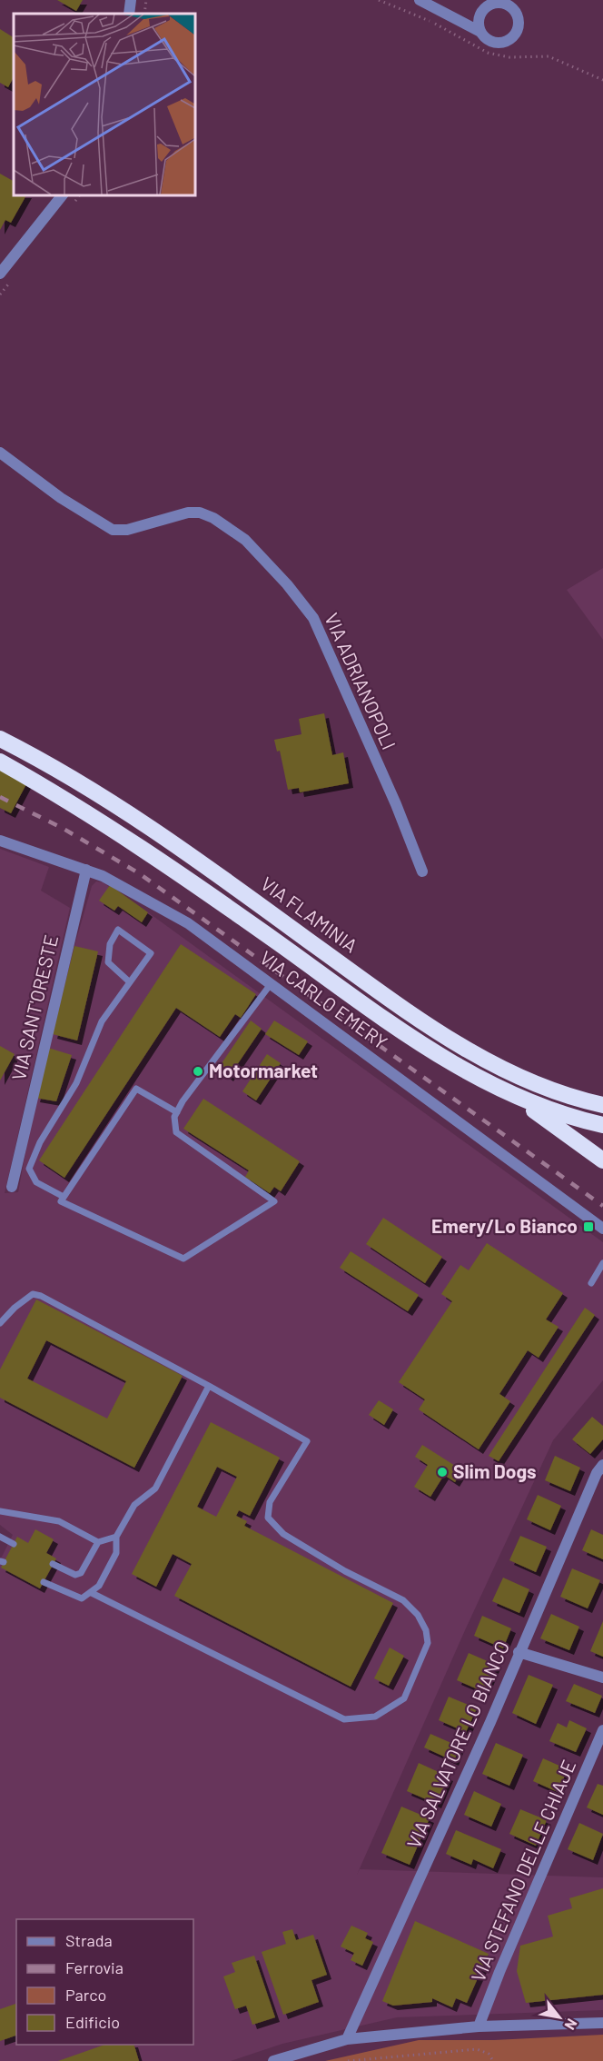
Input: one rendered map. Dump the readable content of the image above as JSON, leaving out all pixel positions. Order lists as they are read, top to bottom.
{
  "streets": {
    "highway": ["VIA FLAMINIA"],
    "street": [
      "VIA ADRIANOPOLI",
      "VIA CARLO EMERY",
      "VIA SANT'ORESTE",
      "VIA SALVATORE LO BIANCO",
      "VIA STEFANO DELLE CHIAJE"
    ]
  },
  "crossings": [
    ["VIA CARLO EMERY", "VIA SANT'ORESTE"]
  ],
  "places": {
    "other": ["Motormarket", "Slim Dogs"],
    "transit": ["Emery/Lo Bianco"]
  },
  "legend": [
    "Strada",
    "Ferrovia",
    "Parco",
    "Edificio"
  ],
  "north": "bottom right"
}
